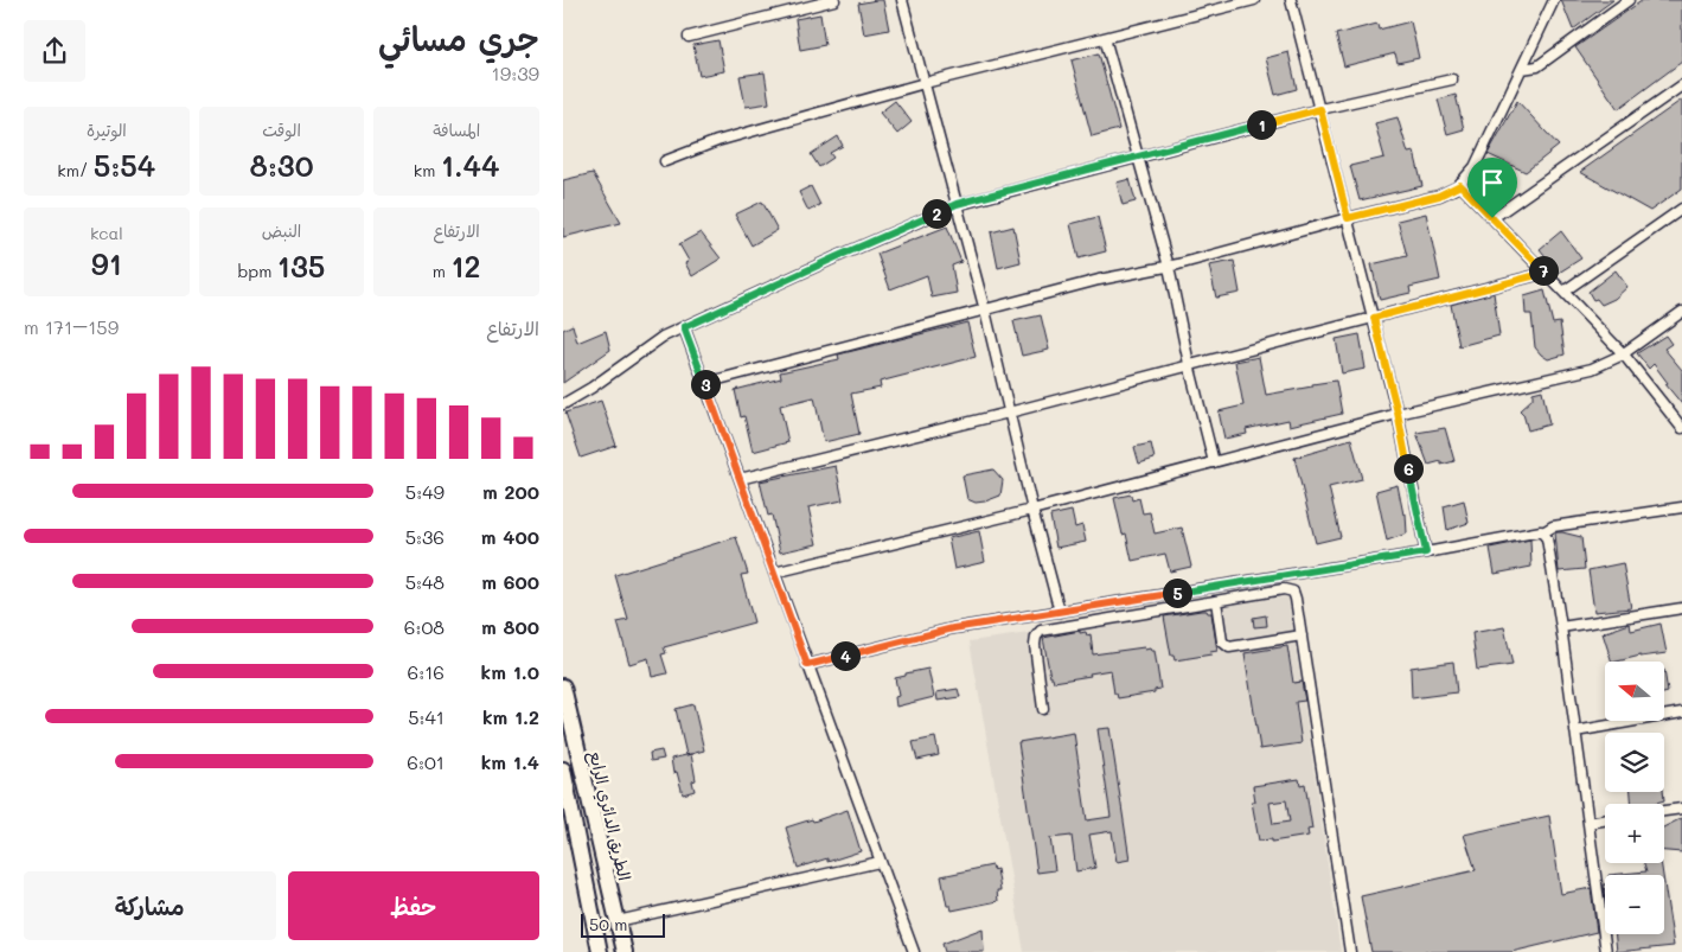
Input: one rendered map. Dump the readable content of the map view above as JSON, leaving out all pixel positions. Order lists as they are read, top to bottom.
{
  "streets": {
    "main road": ["الطريق الدائري الرابع"]
  },
  "scale_bar": "50 m",
  "north": "left",
  "page": {
    "heading": ["جري مسائي", "19:39"],
    "stats": [
      ["المسافة", "1.44 km"],
      ["الوقت", "8:30"],
      ["الوتيرة", "5:54 /km"],
      ["الارتفاع", "12 m"],
      ["النبض", "135 bpm"],
      ["kcal", "91"]
    ],
    "pins": [
      "1",
      "2",
      "7",
      "3",
      "6",
      "5",
      "4"
    ],
    "chart": ["الارتفاع", "159–171 m"],
    "list": [
      {
        "name": "200 m",
        "note": "5:49"
      },
      {
        "name": "400 m",
        "note": "5:36"
      },
      {
        "name": "600 m",
        "note": "5:48"
      },
      {
        "name": "800 m",
        "note": "6:08"
      },
      {
        "name": "1.0 km",
        "note": "6:16"
      },
      {
        "name": "1.2 km",
        "note": "5:41"
      },
      {
        "name": "1.4 km",
        "note": "6:01"
      }
    ],
    "map_buttons": ["+", "−"],
    "buttons": ["حفظ", "مشاركة"],
    "scale": "50 m"
  }
}
